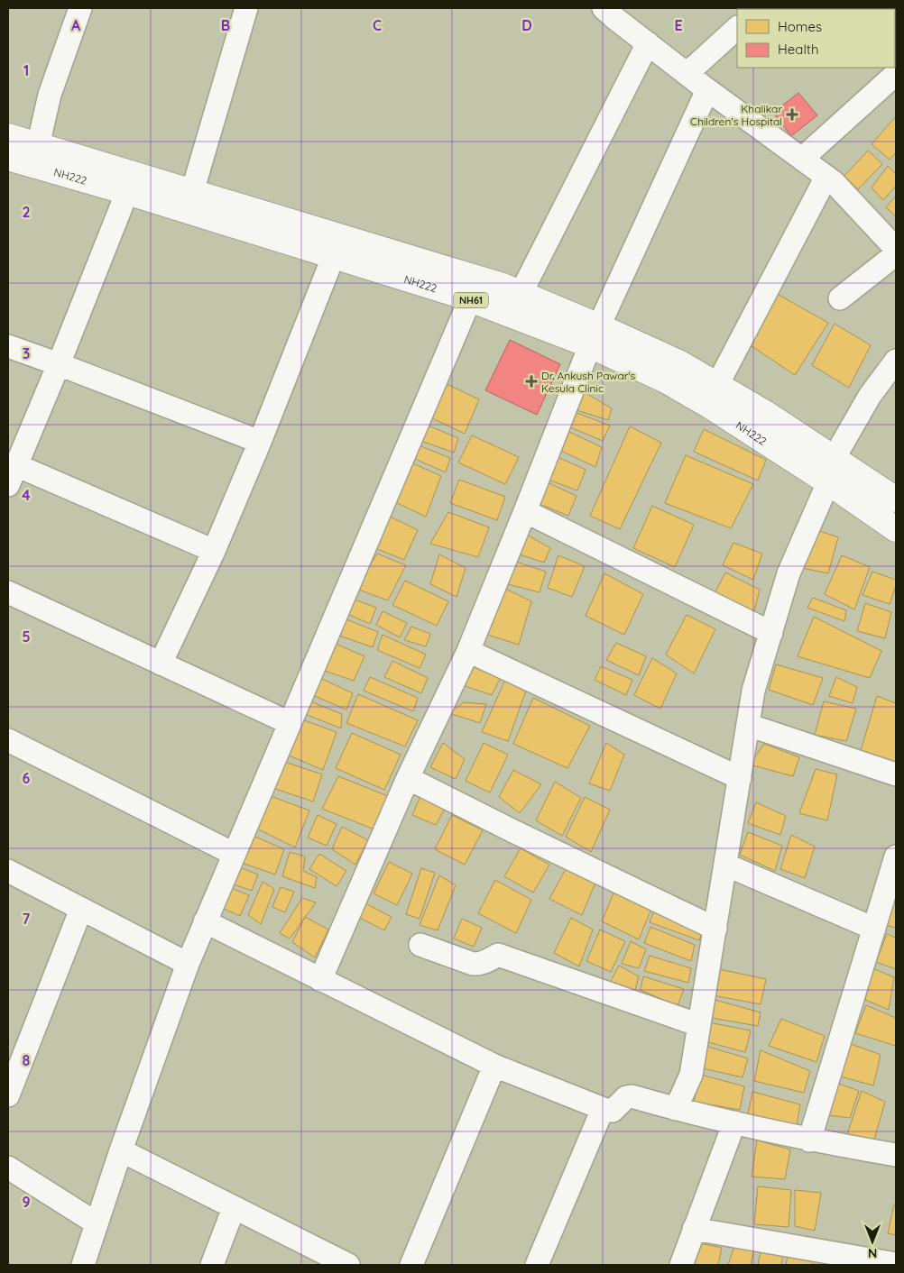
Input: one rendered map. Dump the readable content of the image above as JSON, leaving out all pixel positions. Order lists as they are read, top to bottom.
{
  "streets": {
    "highway": ["NH222", "NH61"]
  },
  "places": {
    "health": ["Khalikar Children's Hospital", "Dr. Ankush Pawar's Kesula Clinic"]
  },
  "legend": ["Homes", "Health"],
  "north": "bottom",
  "grid": {
    "columns": [
      "A",
      "B",
      "C",
      "D",
      "E"
    ],
    "rows": [
      "1",
      "2",
      "3",
      "4",
      "5",
      "6",
      "7",
      "8",
      "9"
    ]
  }
}
